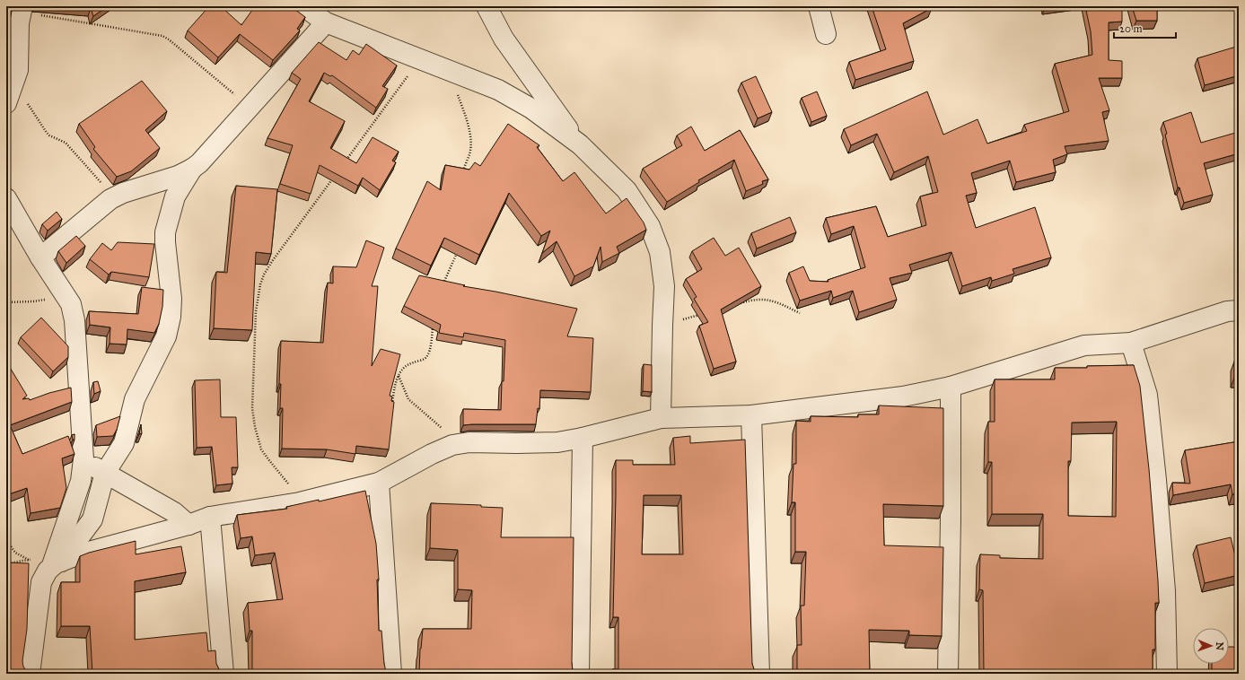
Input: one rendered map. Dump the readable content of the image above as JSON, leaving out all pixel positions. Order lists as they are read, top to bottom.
{
  "scale_bar": "20 m",
  "north": "right"
}
